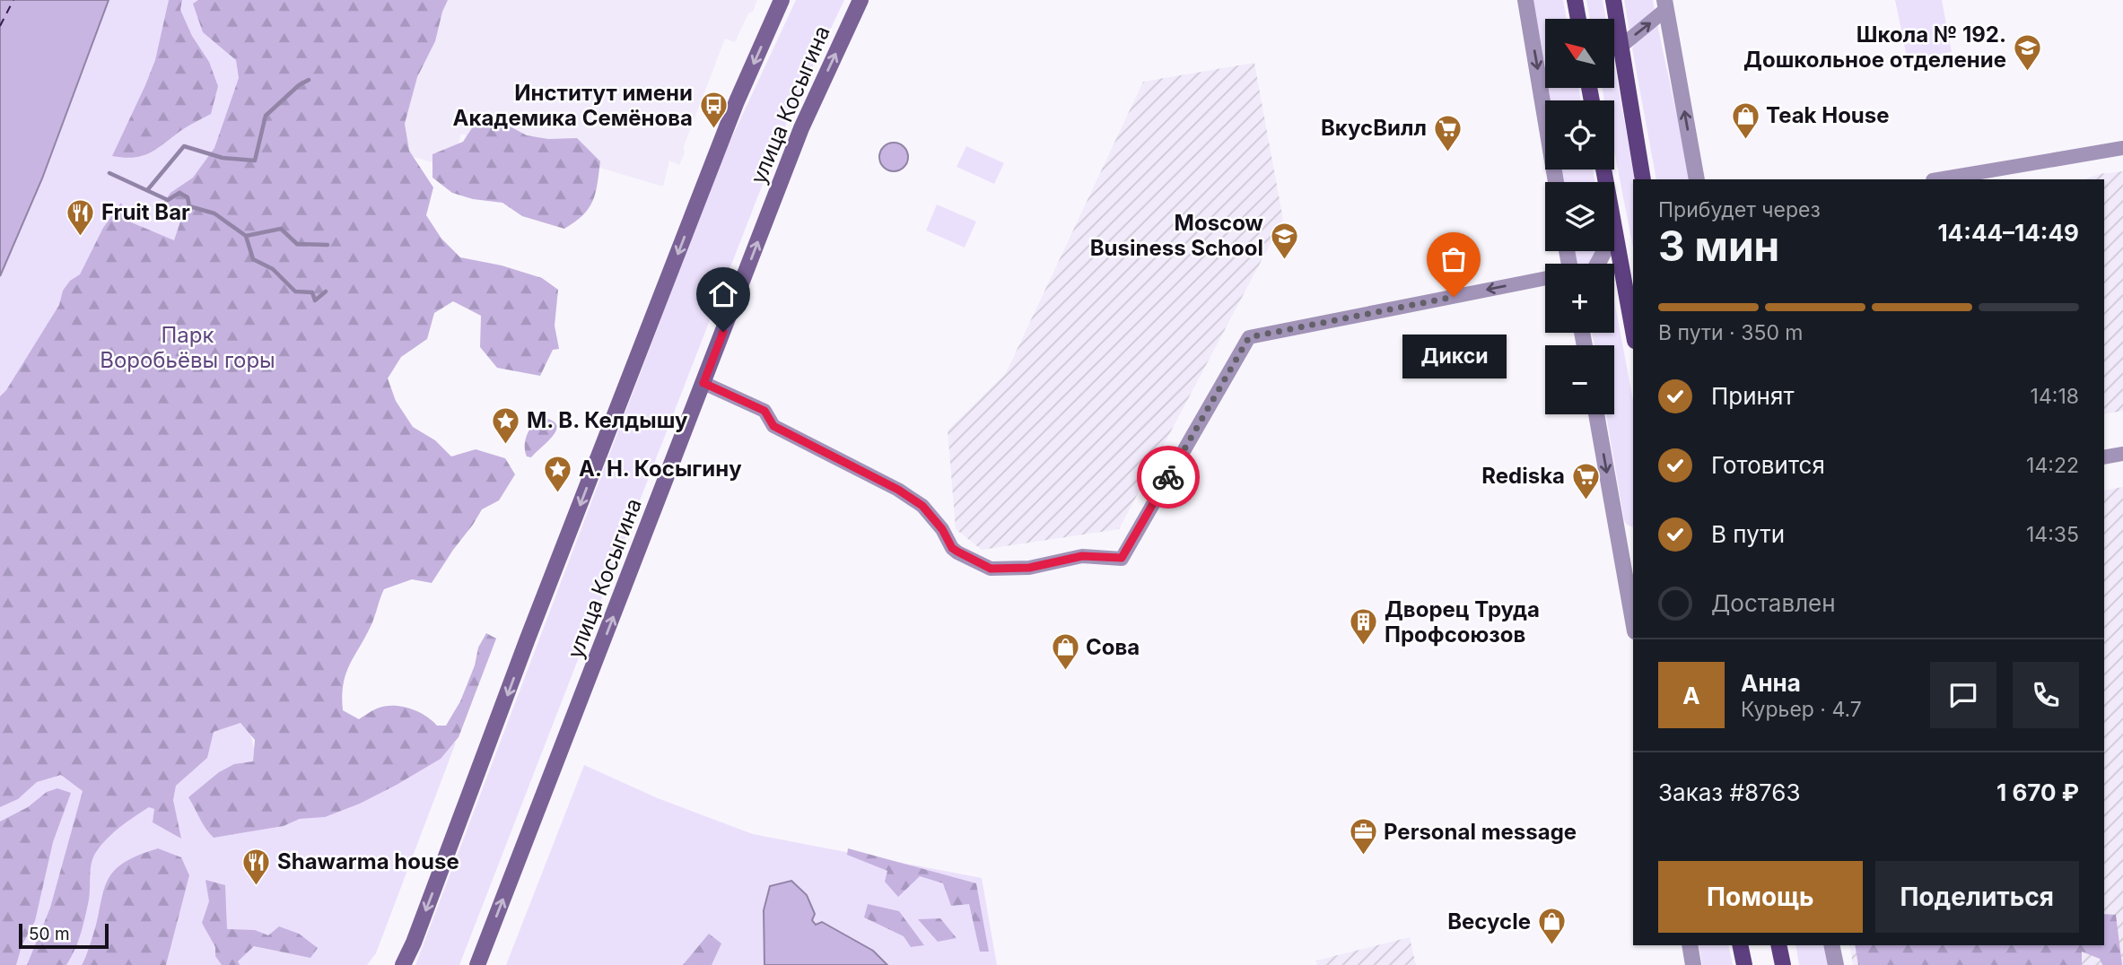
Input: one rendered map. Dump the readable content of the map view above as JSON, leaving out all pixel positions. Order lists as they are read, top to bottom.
{
  "streets": {
    "main road": ["улица Косыгина"]
  },
  "parks": ["Парк Воробьёвы горы"],
  "places": {
    "school or university": ["Школа № 192. Дошкольное отделение", "Moscow Business School"],
    "bus stop": ["Институт имени Академика Семёнова"],
    "shop": ["Teak House", "Сова", "Becycle"],
    "supermarket": ["ВкусВилл", "Rediska"],
    "restaurant": ["Fruit Bar", "Shawarma house"],
    "other": ["Дикси"],
    "place": ["М. В. Келдышу", "А. Н. Косыгину"],
    "building": ["Дворец Труда Профсоюзов"],
    "office": ["Personal message"]
  },
  "scale_bar": "50 m",
  "north": "top left",
  "page": {
    "map_buttons": ["+", "−"],
    "heading": ["3 мин", "Прибудет через", "14:44–14:49"],
    "panel": [
      "Анна",
      "Курьер · 4.7",
      "Заказ #8763",
      "1 670 ₽"
    ],
    "bar": "В пути · 350 m",
    "bubble": "Дикси",
    "list": [
      ["Принят", "14:18"],
      ["Готовится", "14:22"],
      ["В пути", "14:35"],
      "Доставлен"
    ],
    "round": "А",
    "buttons": ["Помощь", "Поделиться"],
    "scale": "50 m"
  }
}
